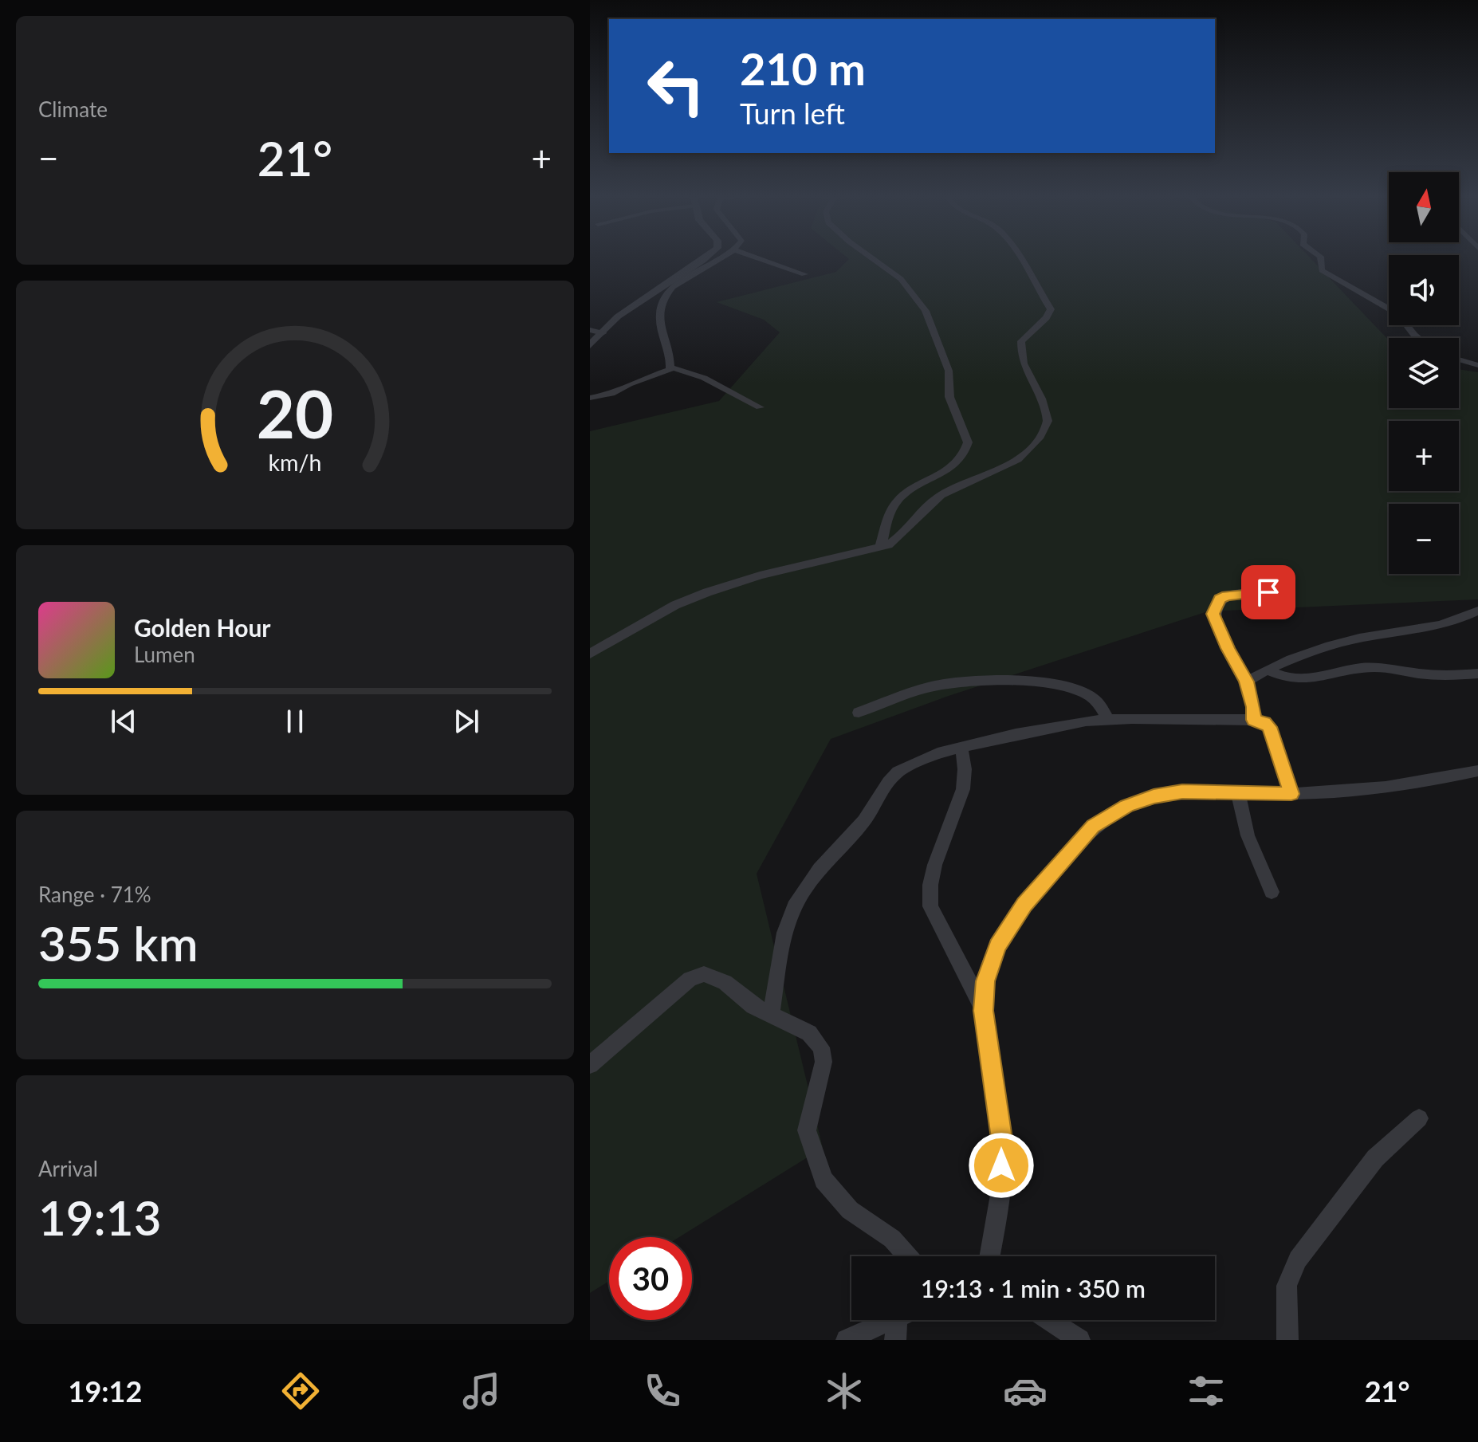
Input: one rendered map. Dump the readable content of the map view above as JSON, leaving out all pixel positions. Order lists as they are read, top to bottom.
{
  "north": "top",
  "page": {
    "tile": [
      "Climate",
      ["Range · 71%", "355 km"],
      ["Arrival", "19:13"]
    ],
    "turn": ["210 m", "Turn left"],
    "heat": ["−", "21°", "+"],
    "map_buttons": ["+", "−"],
    "song": ["Golden Hour", "Lumen"],
    "limit": "30",
    "trip": "19:13 · 1 min · 350 m",
    "tabs": ["19:12", "21°"],
    "gauge": ["20", "km/h"]
  }
}
